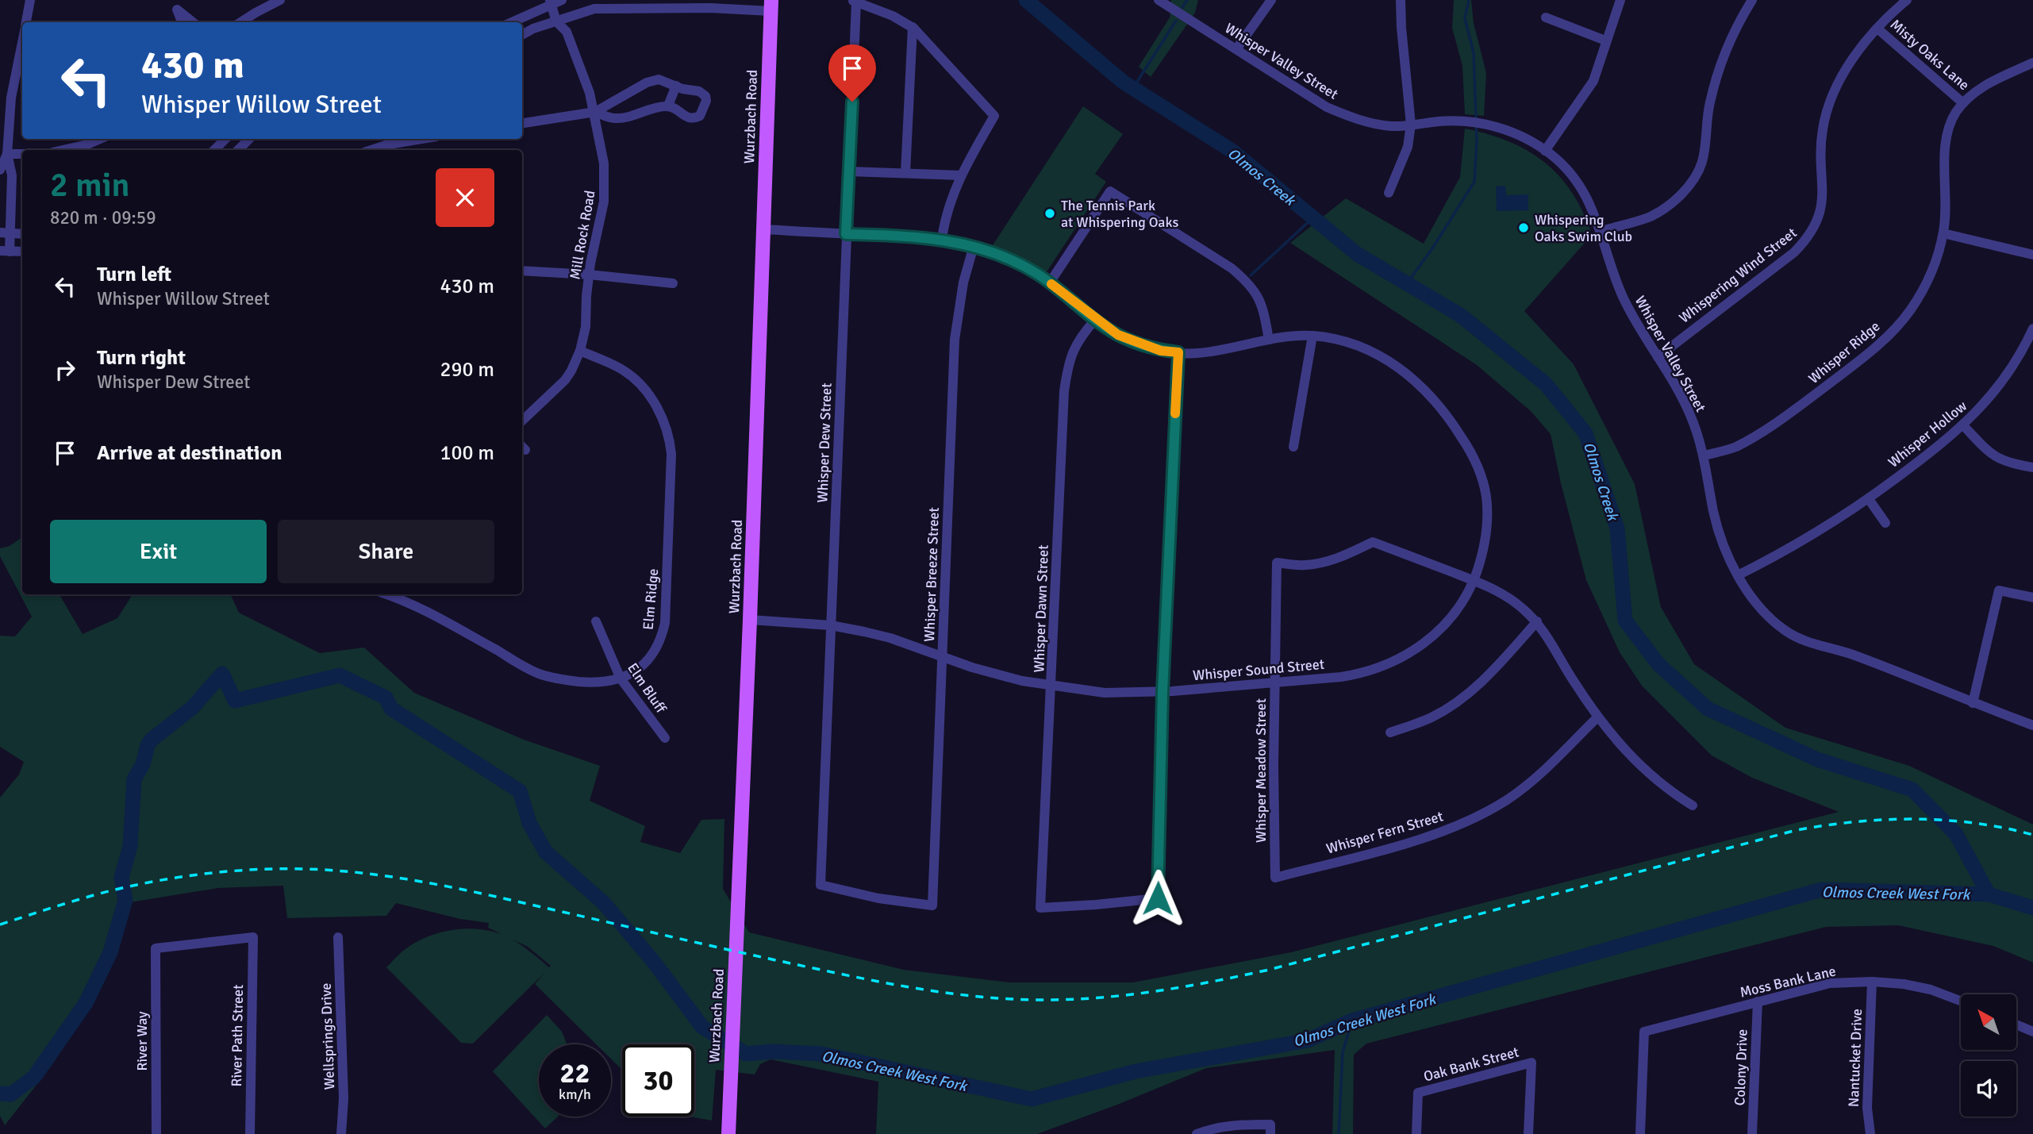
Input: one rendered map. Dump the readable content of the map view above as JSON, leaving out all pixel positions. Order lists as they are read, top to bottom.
{
  "streets": {
    "main road": ["Wurzbach Road"],
    "street": [
      "Misty Oaks Lane",
      "Whisper Valley Street",
      "Mill Rock Road",
      "Whispering Wind Street",
      "Whisper Ridge",
      "Whisper Hollow",
      "Whisper Dew Street",
      "Whisper Breeze Street",
      "Elm Ridge",
      "Whisper Dawn Street",
      "Whisper Sound Street",
      "Elm Bluff",
      "Whisper Meadow Street",
      "Whisper Fern Street",
      "Moss Bank Lane",
      "River Path Street",
      "Wellsprings Drive",
      "River Way",
      "Nantucket Drive",
      "Oak Bank Street",
      "Colony Drive"
    ]
  },
  "crossings": [
    ["Misty Oaks Lane", "Whispering Wind Street"],
    ["Misty Oaks Lane", "Whisper Ridge"],
    ["Whisper Valley Street", "Whispering Wind Street"],
    ["Whisper Valley Street", "Whisper Ridge"],
    ["Whisper Valley Street", "Whisper Hollow"],
    ["Wurzbach Road", "Whisper Sound Street"],
    ["Mill Rock Road", "Elm Ridge"],
    ["Whisper Dew Street", "Whisper Breeze Street"],
    ["Whisper Dew Street", "Whisper Sound Street"],
    ["Whisper Breeze Street", "Whisper Sound Street"],
    ["Elm Ridge", "Elm Bluff"],
    ["Whisper Dawn Street", "Whisper Sound Street"],
    ["Whisper Sound Street", "Whisper Meadow Street"],
    ["Whisper Meadow Street", "Whisper Fern Street"],
    ["Moss Bank Lane", "Nantucket Drive"],
    ["Moss Bank Lane", "Colony Drive"],
    ["River Path Street", "River Way"]
  ],
  "water": ["Olmos Creek", "Olmos Creek West Fork"],
  "places": ["The Tennis Park at Whispering Oaks", "Whispering Oaks Swim Club"],
  "north": "top left",
  "page": {
    "turn": ["430 m", "Whisper Willow Street"],
    "heading": ["2 min", "820 m · 09:59"],
    "list": [
      {
        "name": "Turn left",
        "note": "Whisper Willow Street",
        "value": "430 m"
      },
      {
        "name": "Turn right",
        "note": "Whisper Dew Street",
        "value": "290 m"
      },
      {
        "name": "Arrive at destination",
        "value": "100 m"
      }
    ],
    "buttons": ["Exit", "Share"],
    "speed": "22 km/h",
    "limit": "30"
  }
}
